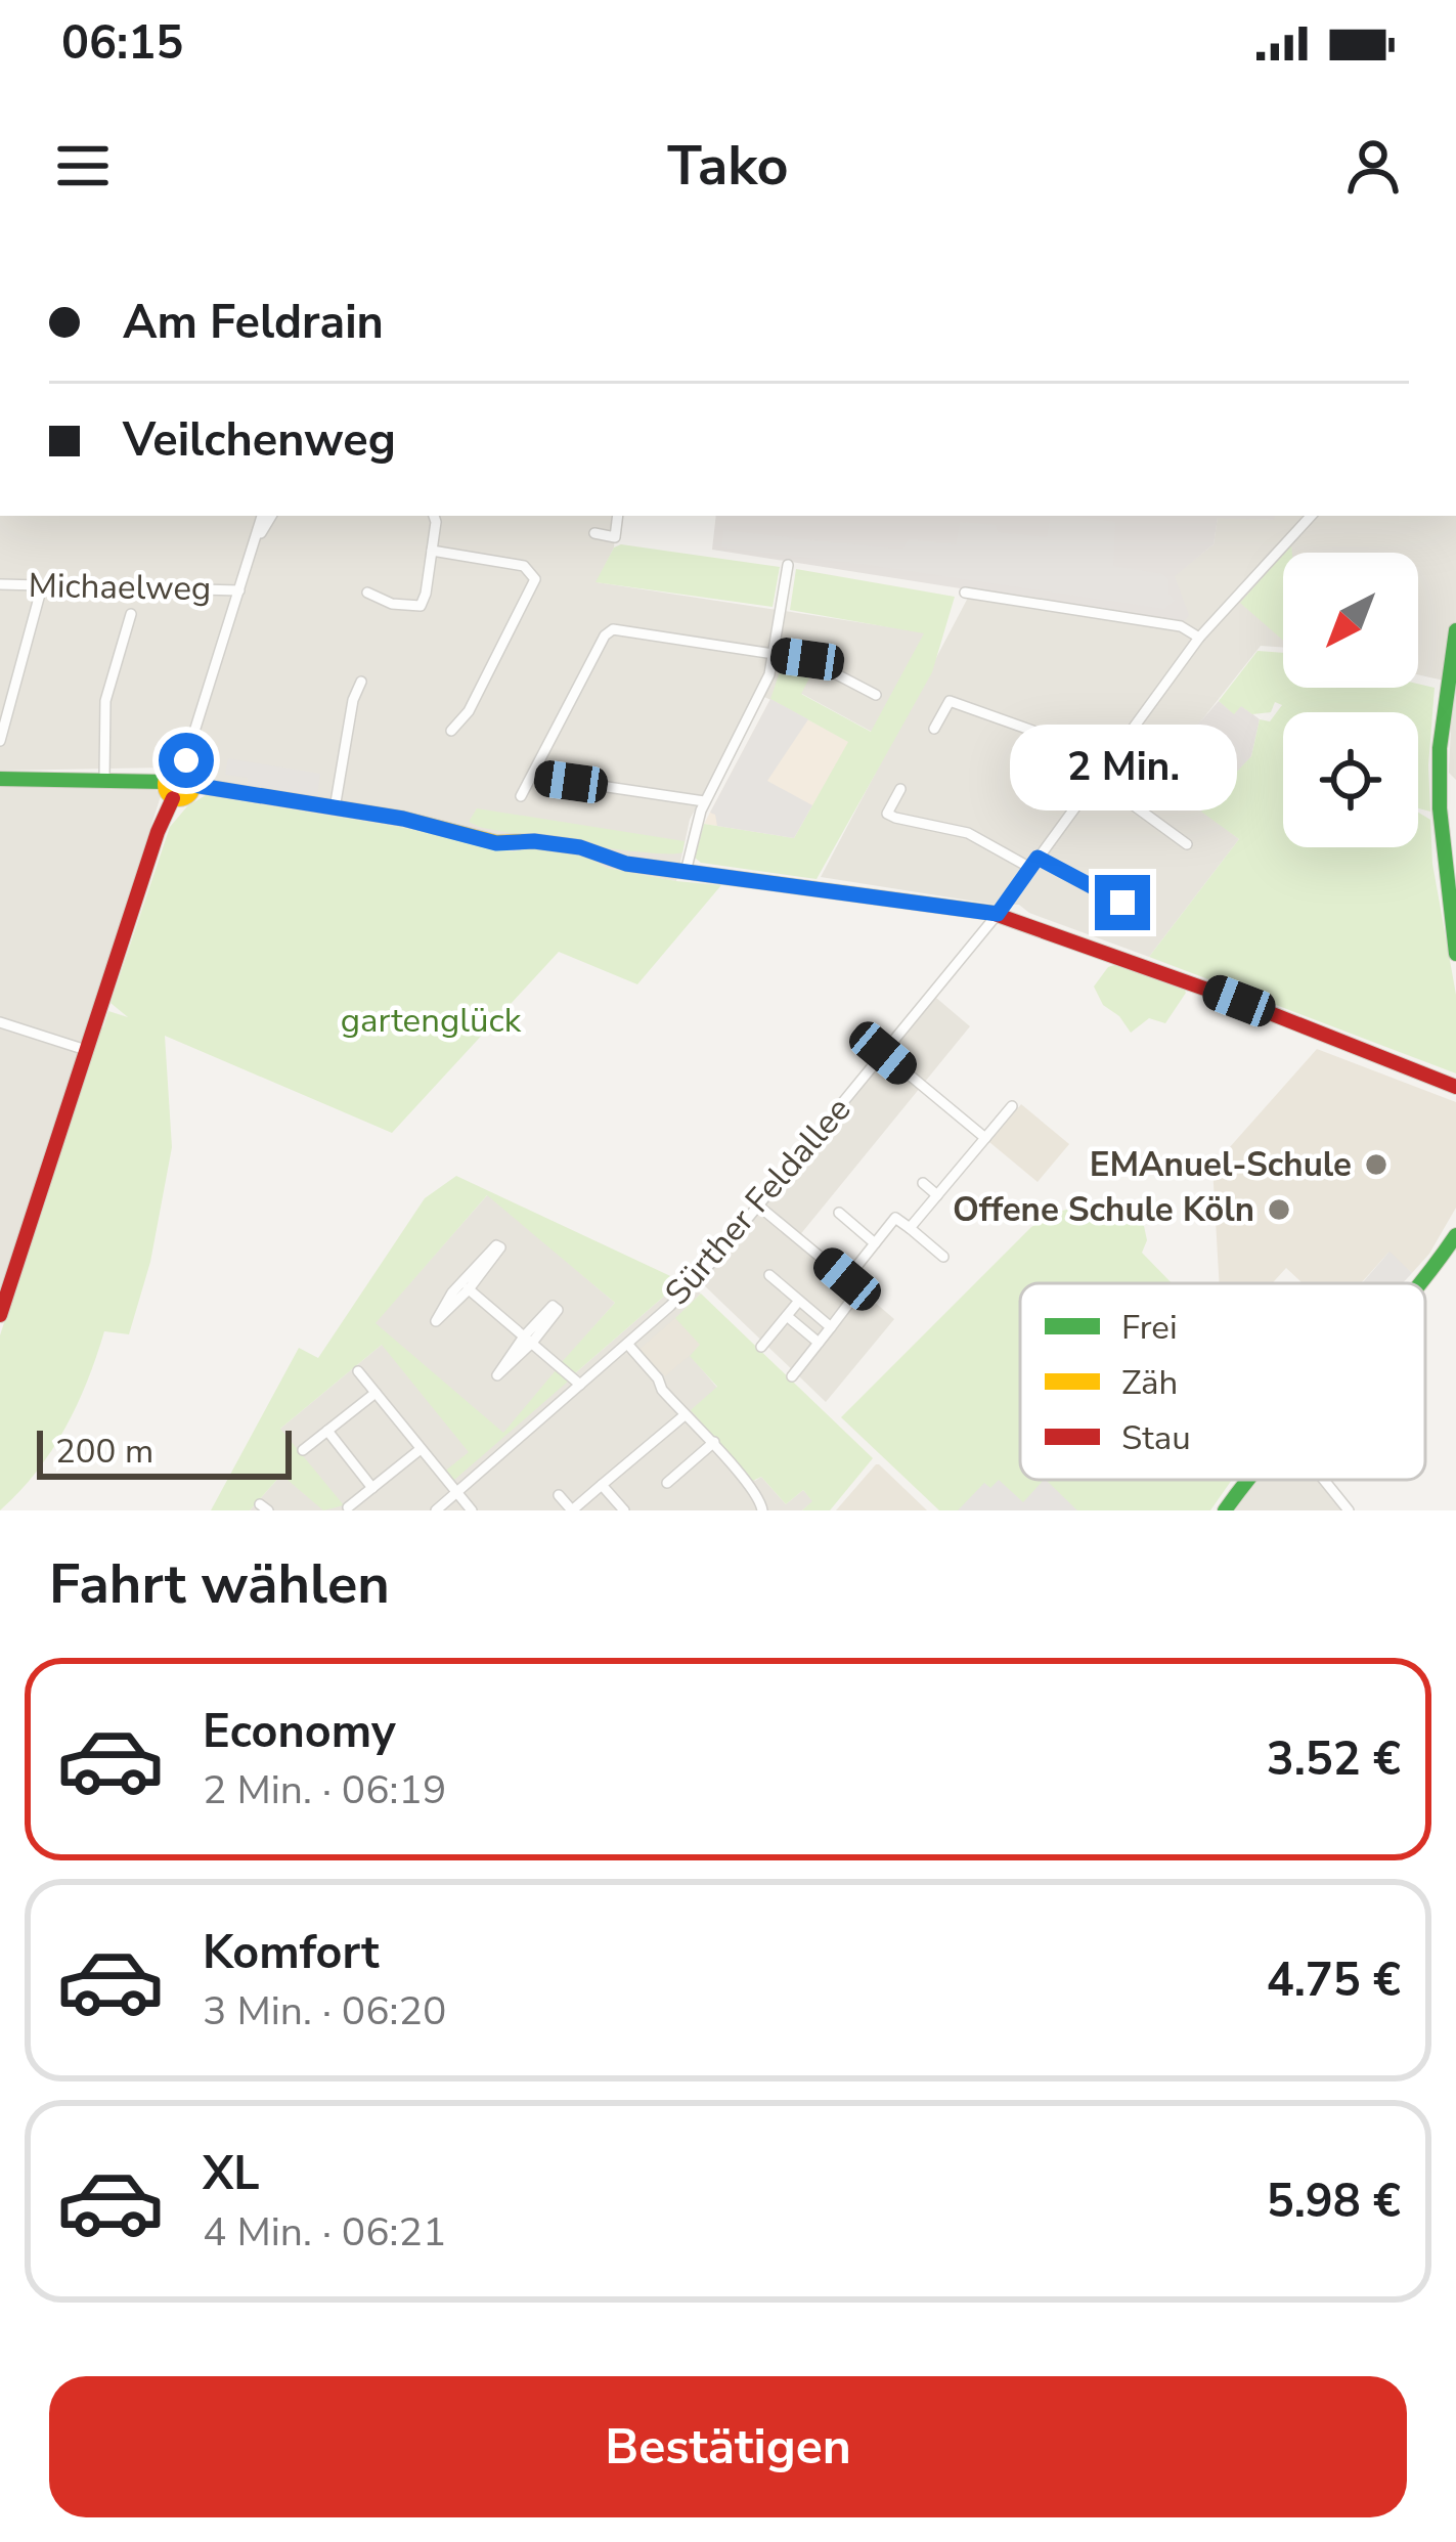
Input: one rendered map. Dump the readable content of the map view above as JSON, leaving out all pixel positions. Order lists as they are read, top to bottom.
{
  "streets": {
    "street": ["Michaelweg", "Sürther Feldallee"]
  },
  "parks": ["gartenglück"],
  "places": ["EMAnuel-Schule", "Offene Schule Köln"],
  "legend": ["Frei", "Zäh", "Stau"],
  "scale_bar": "200 m",
  "north": "bottom left",
  "page": {
    "status": "06:15",
    "header": "Tako",
    "banner": ["Am Feldrain", "Veilchenweg"],
    "bubble": "2 Min.",
    "scale": "200 m",
    "heading": "Fahrt wählen",
    "list": [
      {
        "name": "Economy",
        "note": "2 Min. · 06:19",
        "value": "3.52 €"
      },
      {
        "name": "Komfort",
        "note": "3 Min. · 06:20",
        "value": "4.75 €"
      },
      {
        "name": "XL",
        "note": "4 Min. · 06:21",
        "value": "5.98 €"
      }
    ],
    "buttons": "Bestätigen"
  }
}
